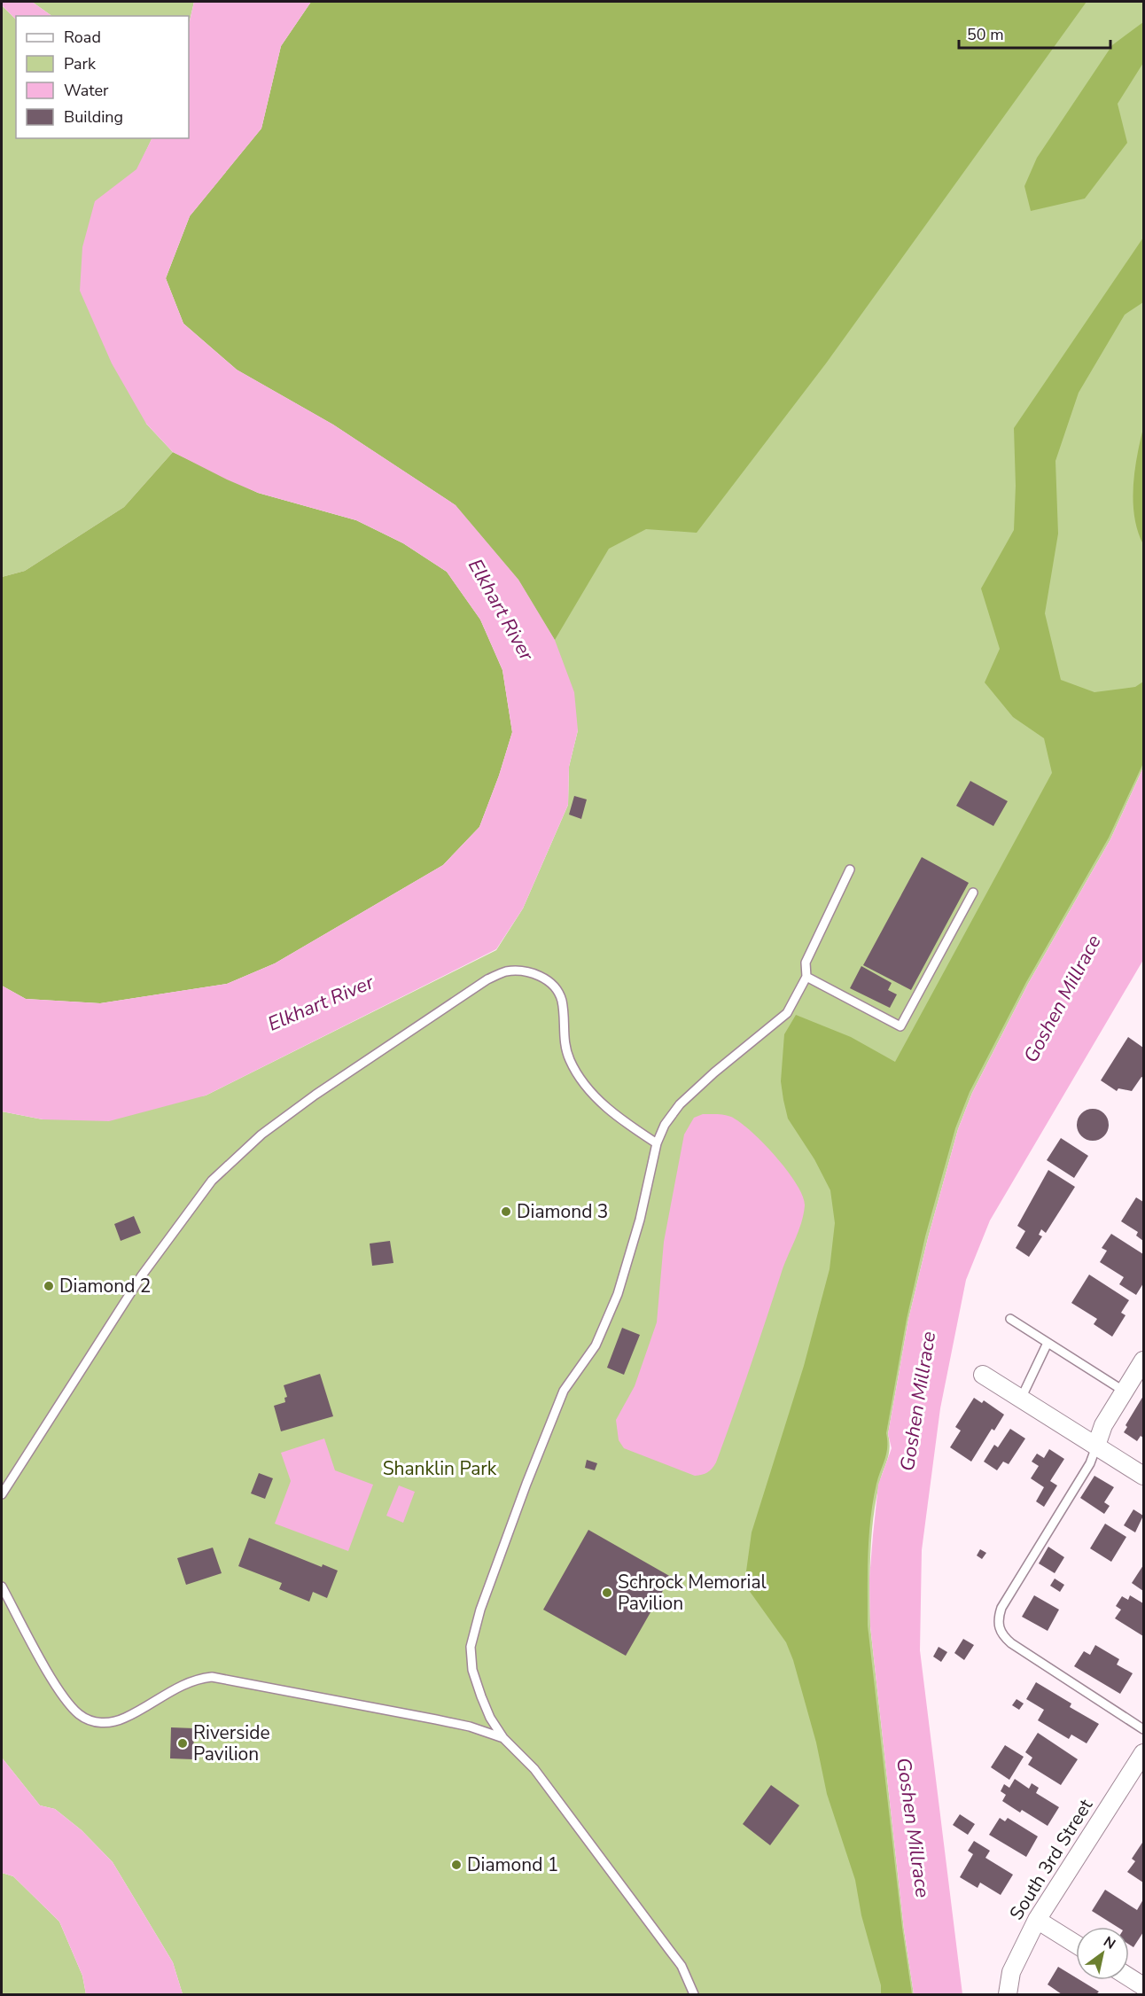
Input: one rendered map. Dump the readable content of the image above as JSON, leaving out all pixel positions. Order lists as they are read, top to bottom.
{
  "streets": {
    "street": ["South 3rd Street"]
  },
  "water": ["Elkhart River", "Goshen Millrace"],
  "parks": ["Shanklin Park"],
  "places": [
    "Diamond 3",
    "Diamond 2",
    "Schrock Memorial Pavilion",
    "Riverside Pavilion",
    "Diamond 1"
  ],
  "legend": [
    "Road",
    "Park",
    "Water",
    "Building"
  ],
  "scale_bar": "50 m",
  "north": "top right"
}
